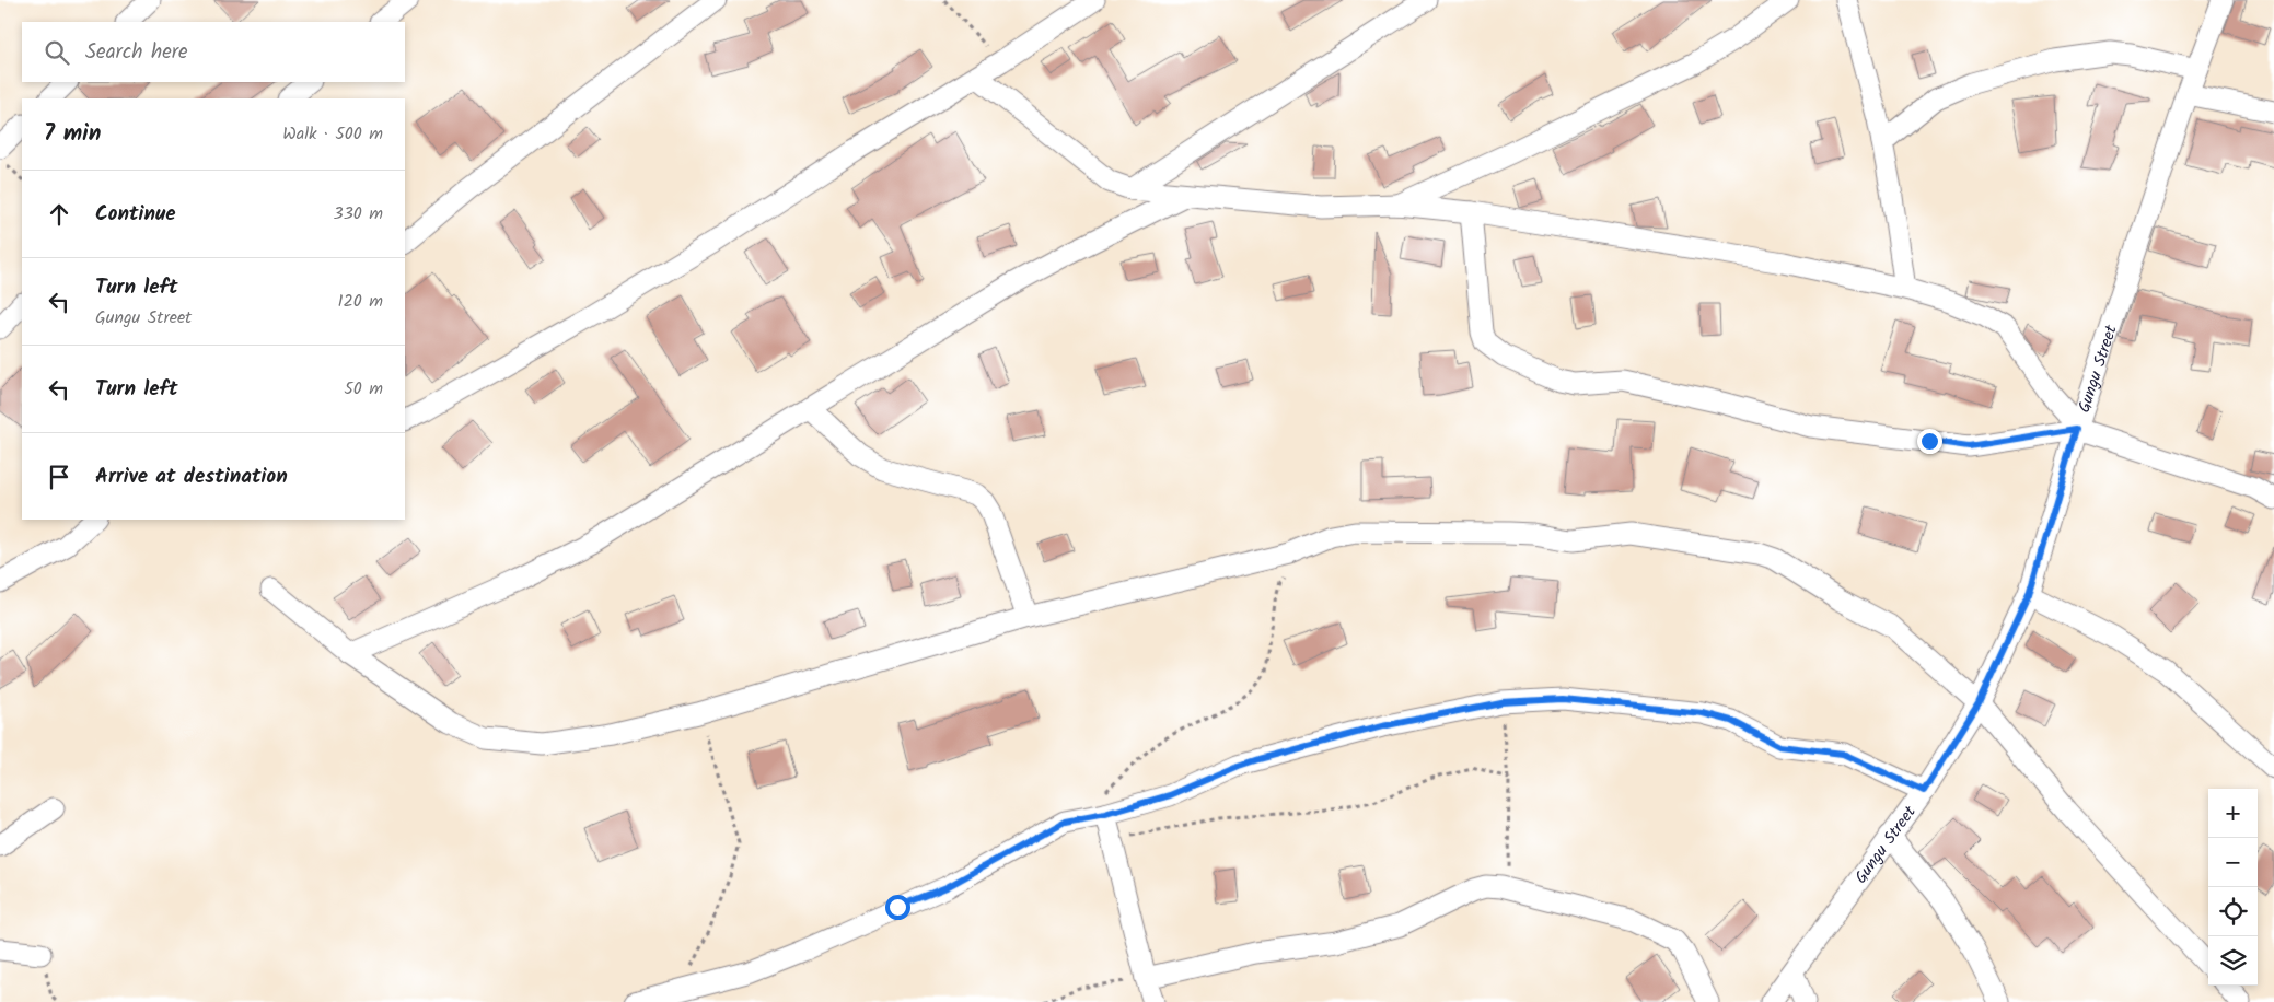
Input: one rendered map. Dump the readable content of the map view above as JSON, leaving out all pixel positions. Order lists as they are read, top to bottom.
{
  "streets": {
    "street": ["Gungu Street"]
  },
  "page": {
    "search": "Search here",
    "heading": ["7 min", "Walk · 500 m"],
    "list": [
      ["Continue", "330 m"],
      ["Turn left", "Gungu Street", "120 m"],
      ["Turn left", "50 m"],
      "Arrive at destination"
    ],
    "map_buttons": ["+", "−"]
  }
}
